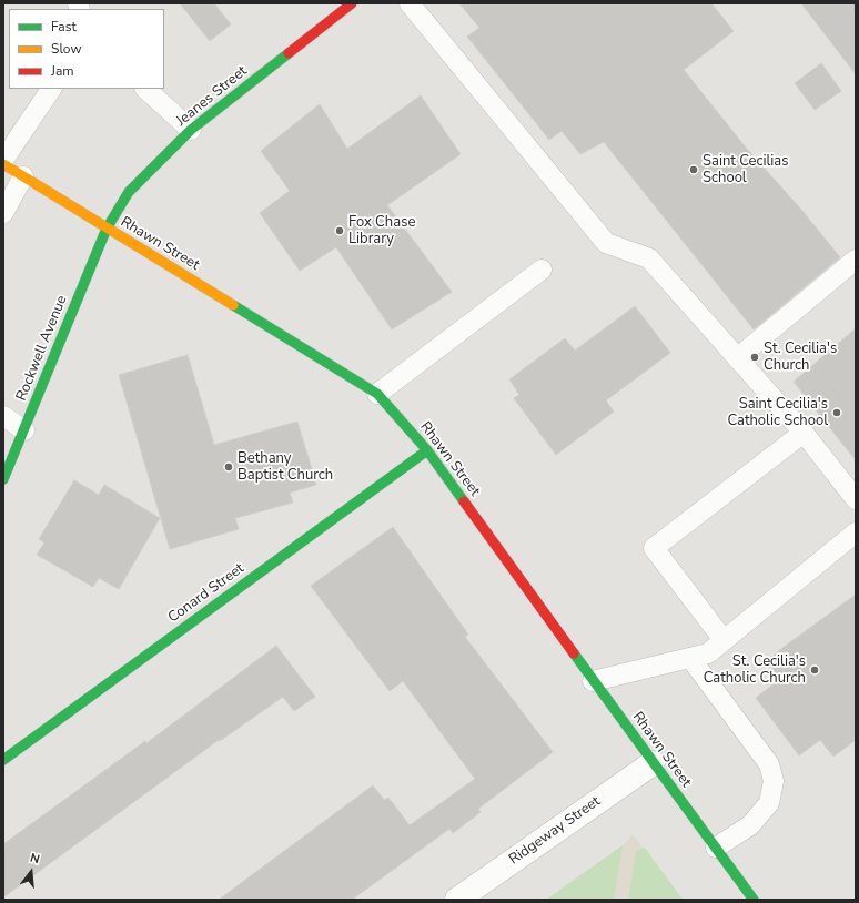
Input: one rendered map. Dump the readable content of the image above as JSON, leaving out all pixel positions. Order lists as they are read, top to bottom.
{
  "streets": {
    "street": [
      "Jeanes Street",
      "Rhawn Street",
      "Rockwell Avenue",
      "Conard Street",
      "Ridgeway Street"
    ]
  },
  "crossings": [
    ["Jeanes Street", "Rhawn Street"],
    ["Jeanes Street", "Rockwell Avenue"],
    ["Rhawn Street", "Rockwell Avenue"],
    ["Rhawn Street", "Conard Street"],
    ["Rhawn Street", "Ridgeway Street"]
  ],
  "places": [
    "Saint Cecilias School",
    "Fox Chase Library",
    "St. Cecilia's Church",
    "Saint Cecilia's Catholic School",
    "Bethany Baptist Church",
    "St. Cecilia's Catholic Church"
  ],
  "legend": ["Fast", "Slow", "Jam"],
  "north": "top"
}
